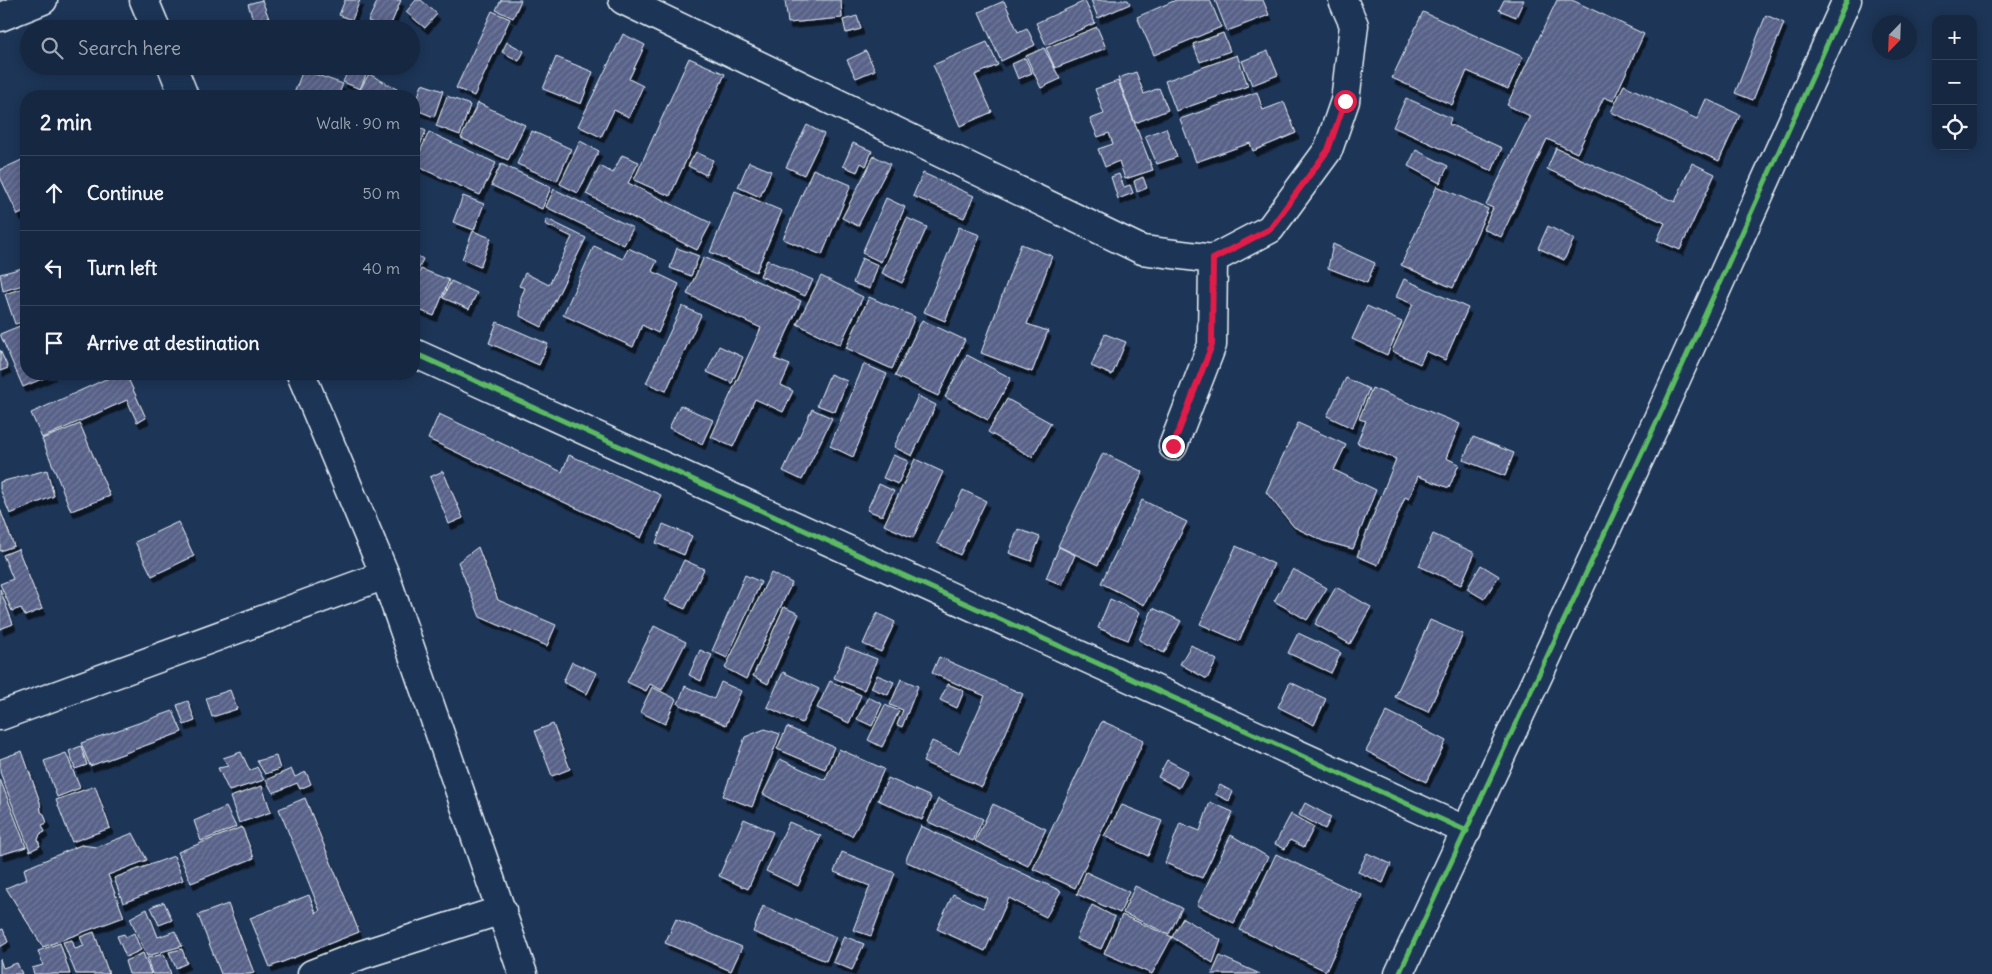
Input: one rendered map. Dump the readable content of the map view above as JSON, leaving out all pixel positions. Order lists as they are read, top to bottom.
{
  "north": "bottom left",
  "page": {
    "map_buttons": ["+", "−"],
    "search": "Search here",
    "heading": ["2 min", "Walk · 90 m"],
    "list": [
      ["Continue", "50 m"],
      ["Turn left", "40 m"],
      "Arrive at destination"
    ]
  }
}
